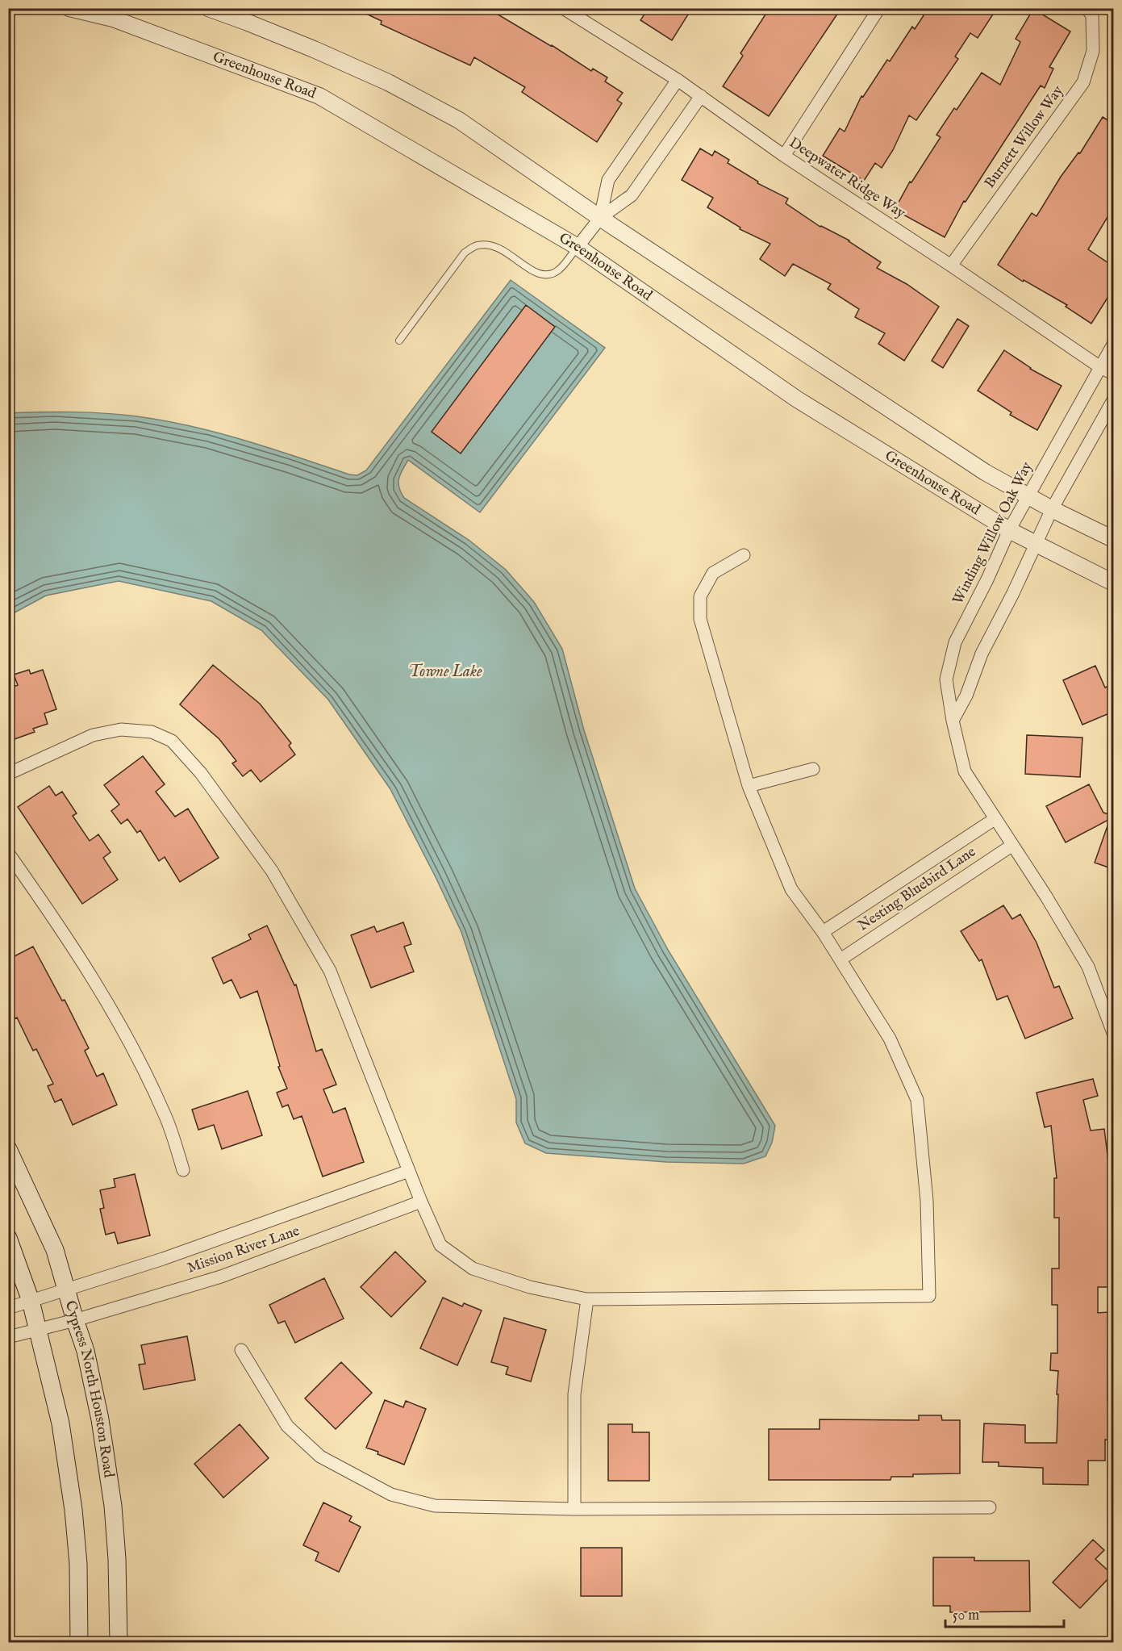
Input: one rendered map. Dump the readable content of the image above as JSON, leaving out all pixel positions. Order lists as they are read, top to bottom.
{
  "streets": {
    "main road": ["Cypress North Houston Road"],
    "street": [
      "Greenhouse Road",
      "Burnett Willow Way",
      "Deepwater Ridge Way",
      "Winding Willow Oak Way",
      "Nesting Bluebird Lane",
      "Mission River Lane"
    ]
  },
  "crossings": [
    ["Greenhouse Road", "Winding Willow Oak Way"],
    ["Burnett Willow Way", "Deepwater Ridge Way"],
    ["Deepwater Ridge Way", "Winding Willow Oak Way"],
    ["Winding Willow Oak Way", "Nesting Bluebird Lane"],
    ["Mission River Lane", "Cypress North Houston Road"]
  ],
  "water": ["Towne Lake"],
  "scale_bar": "50 m"
}
